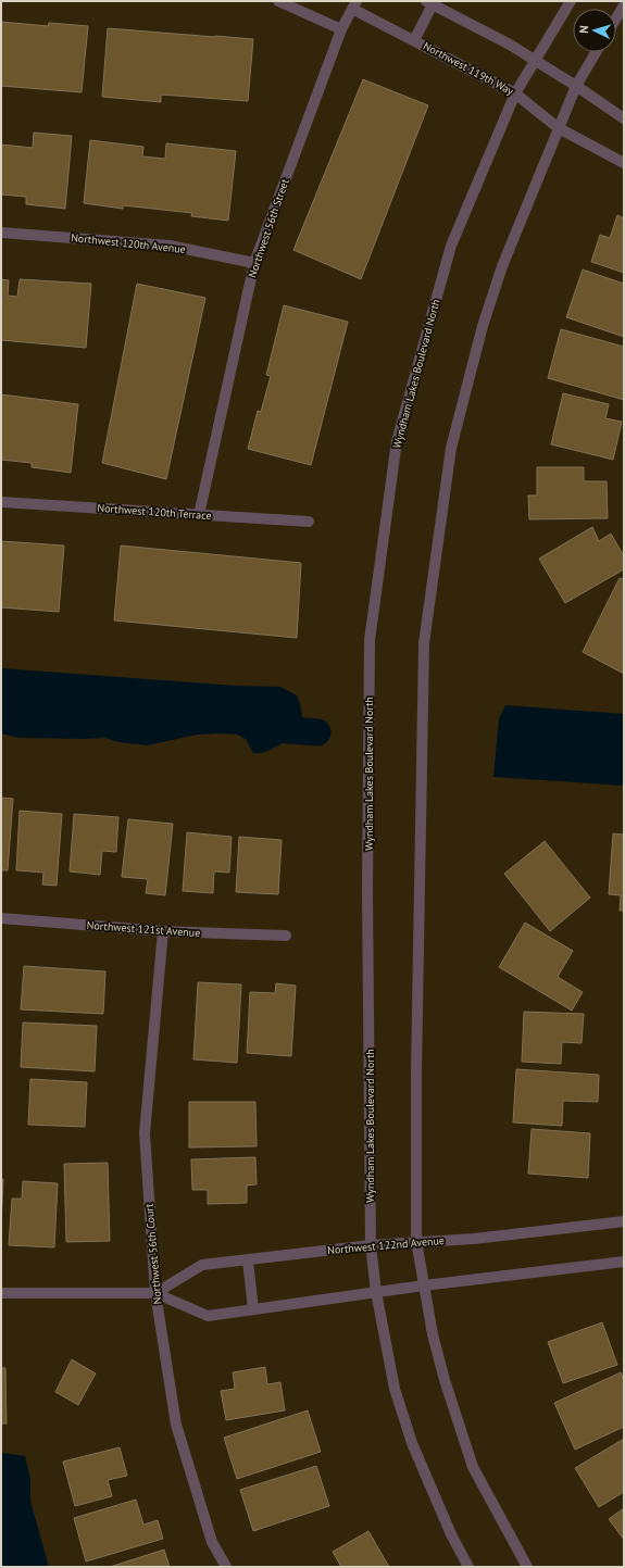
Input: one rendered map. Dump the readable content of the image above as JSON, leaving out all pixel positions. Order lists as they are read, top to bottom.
{
  "streets": {
    "street": [
      "Northwest 119th Way",
      "Northwest 56th Street",
      "Northwest 120th Avenue",
      "Wyndham Lakes Boulevard North",
      "Northwest 120th Terrace",
      "Northwest 121st Avenue",
      "Northwest 122nd Avenue",
      "Northwest 56th Court"
    ]
  },
  "crossings": [
    ["Northwest 119th Way", "Northwest 56th Street"],
    ["Northwest 119th Way", "Wyndham Lakes Boulevard North"],
    ["Northwest 56th Street", "Northwest 120th Avenue"],
    ["Northwest 56th Street", "Northwest 120th Terrace"],
    ["Wyndham Lakes Boulevard North", "Northwest 122nd Avenue"],
    ["Northwest 121st Avenue", "Northwest 56th Court"],
    ["Northwest 122nd Avenue", "Northwest 56th Court"]
  ],
  "north": "left"
}
